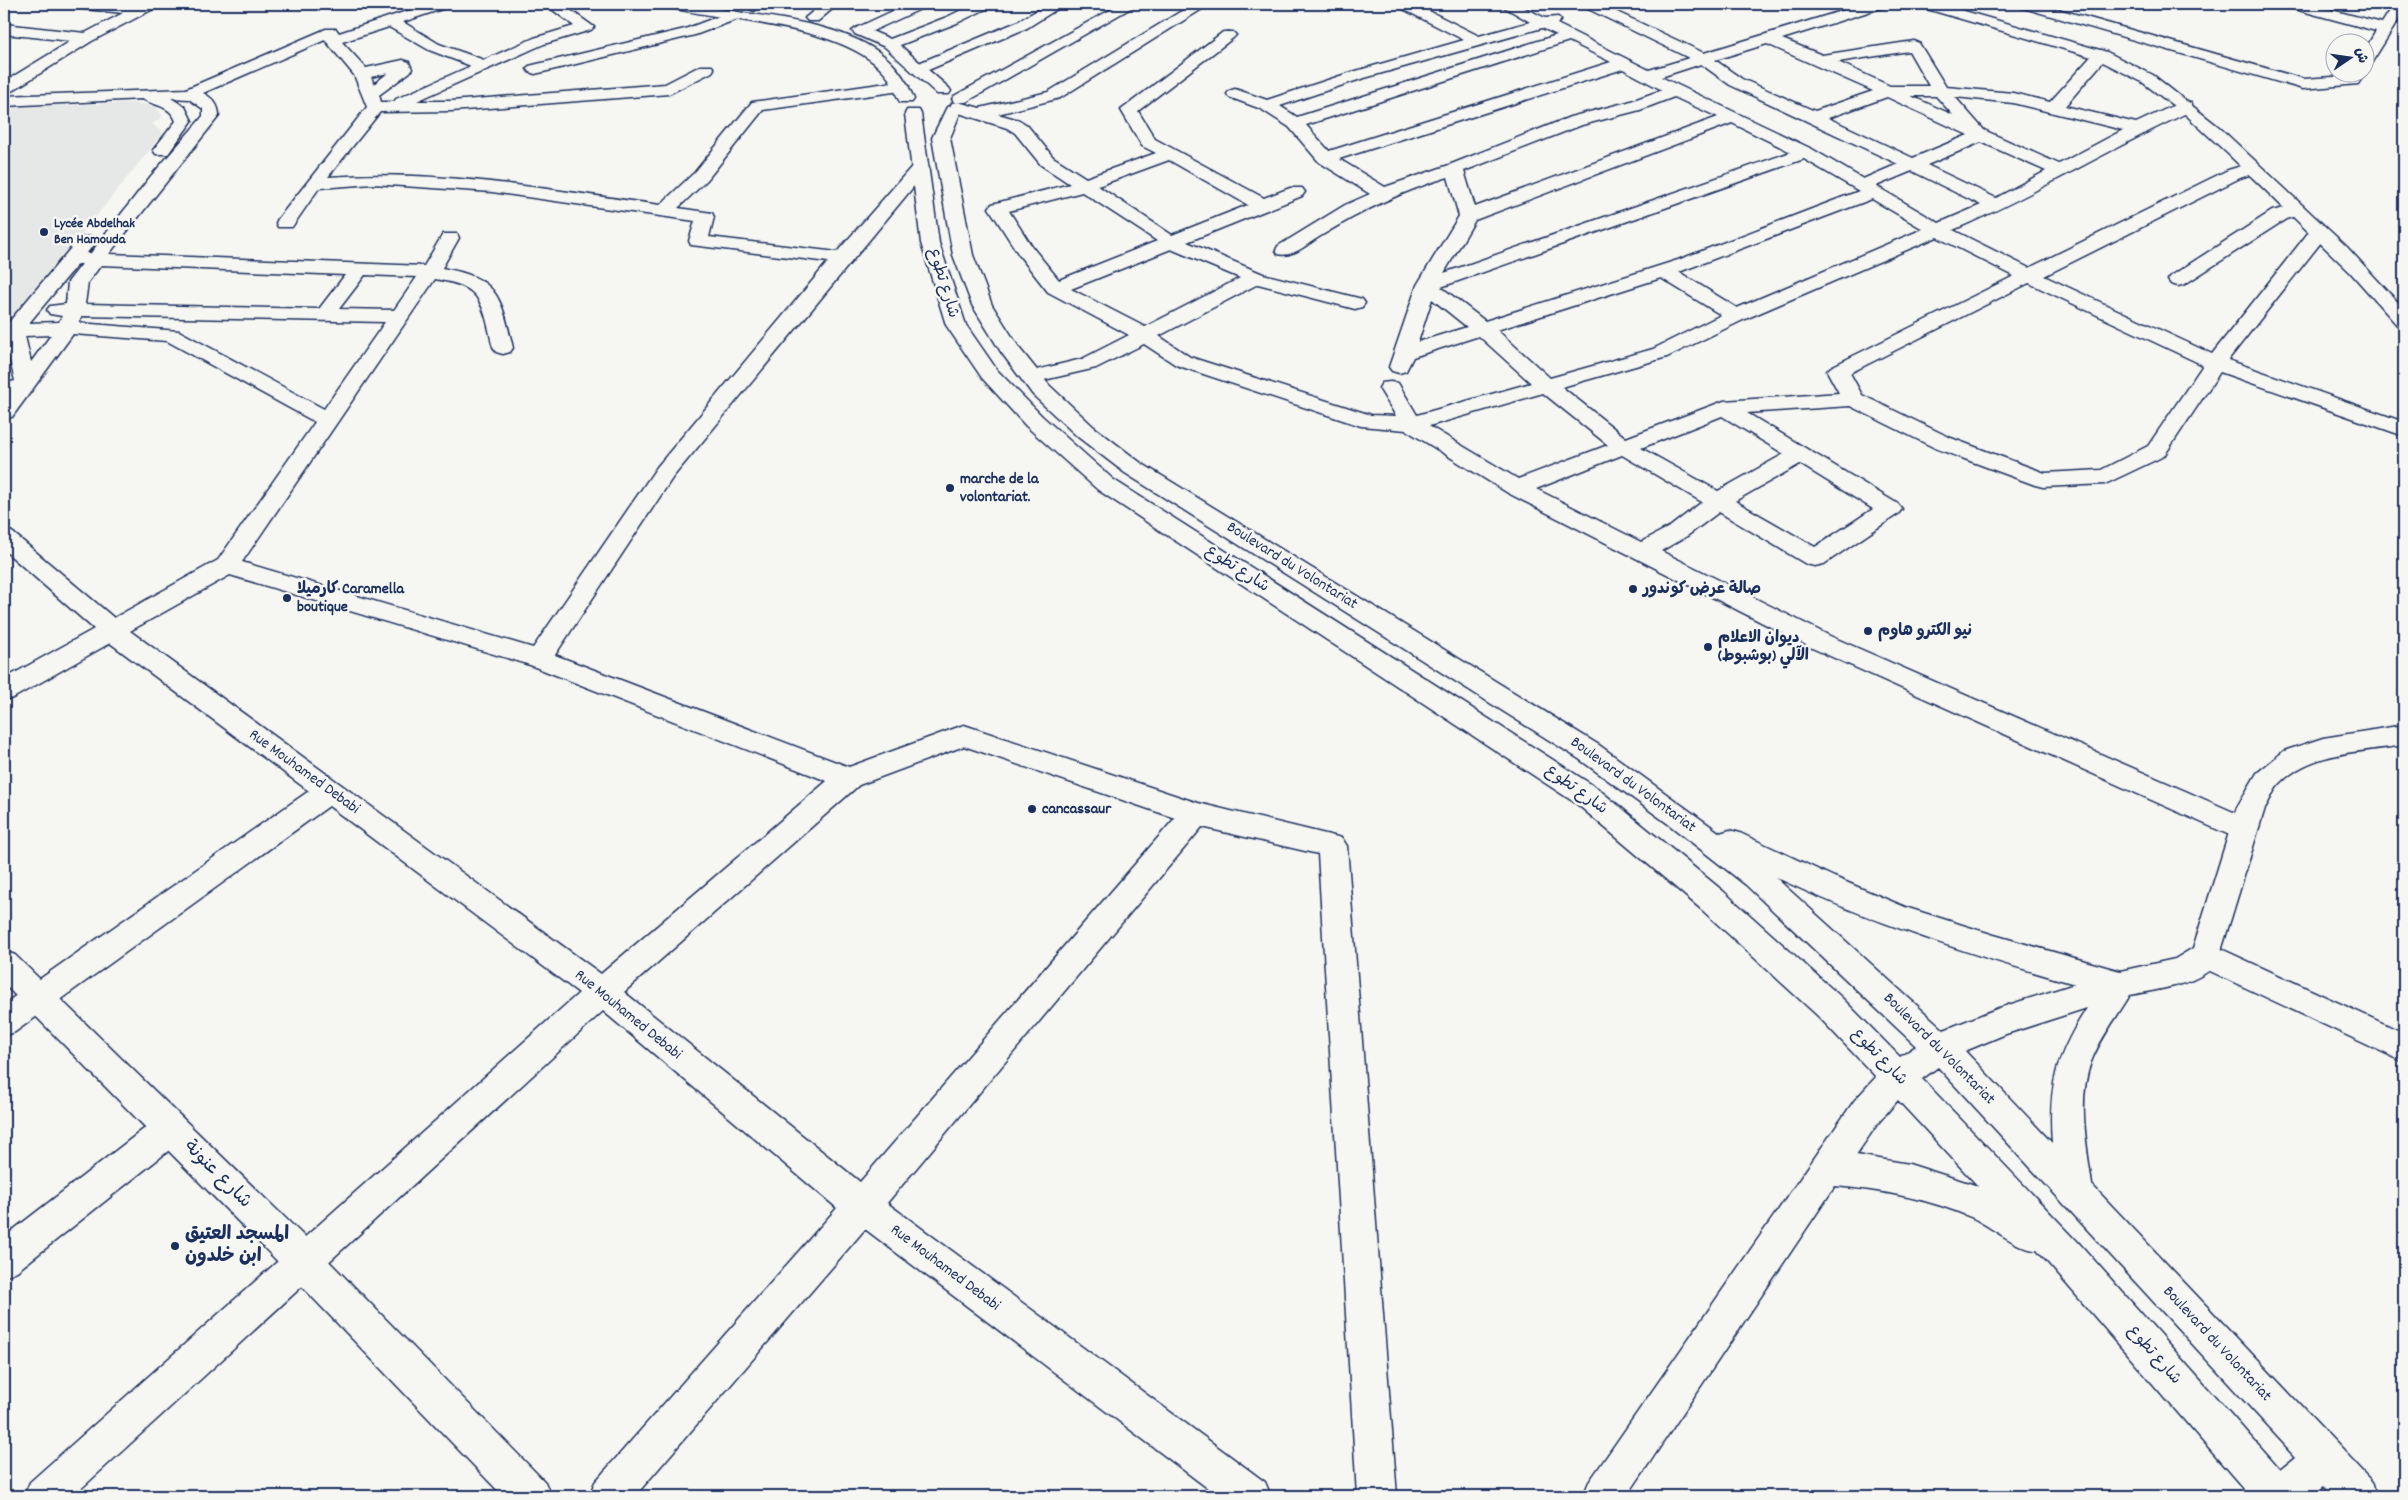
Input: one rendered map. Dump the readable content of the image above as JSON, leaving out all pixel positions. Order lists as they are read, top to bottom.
{
  "streets": {
    "street": [
      "شارع تطوع",
      "Boulevard du Volontariat",
      "Rue Mouhamed Debabi",
      "شارع عنونة"
    ]
  },
  "places": [
    "Lycée Abdelhak Ben Hamouda",
    "marche de la volontariat.",
    "صالة عرض كوندور",
    "كارميلا Caramella boutique",
    "نيو الكترو هاوم",
    "ديوان الاعلام الآلي (بوشبوط)",
    "cancassaur",
    "المسجد العتيق ابن خلدون"
  ],
  "north": "right"
}
